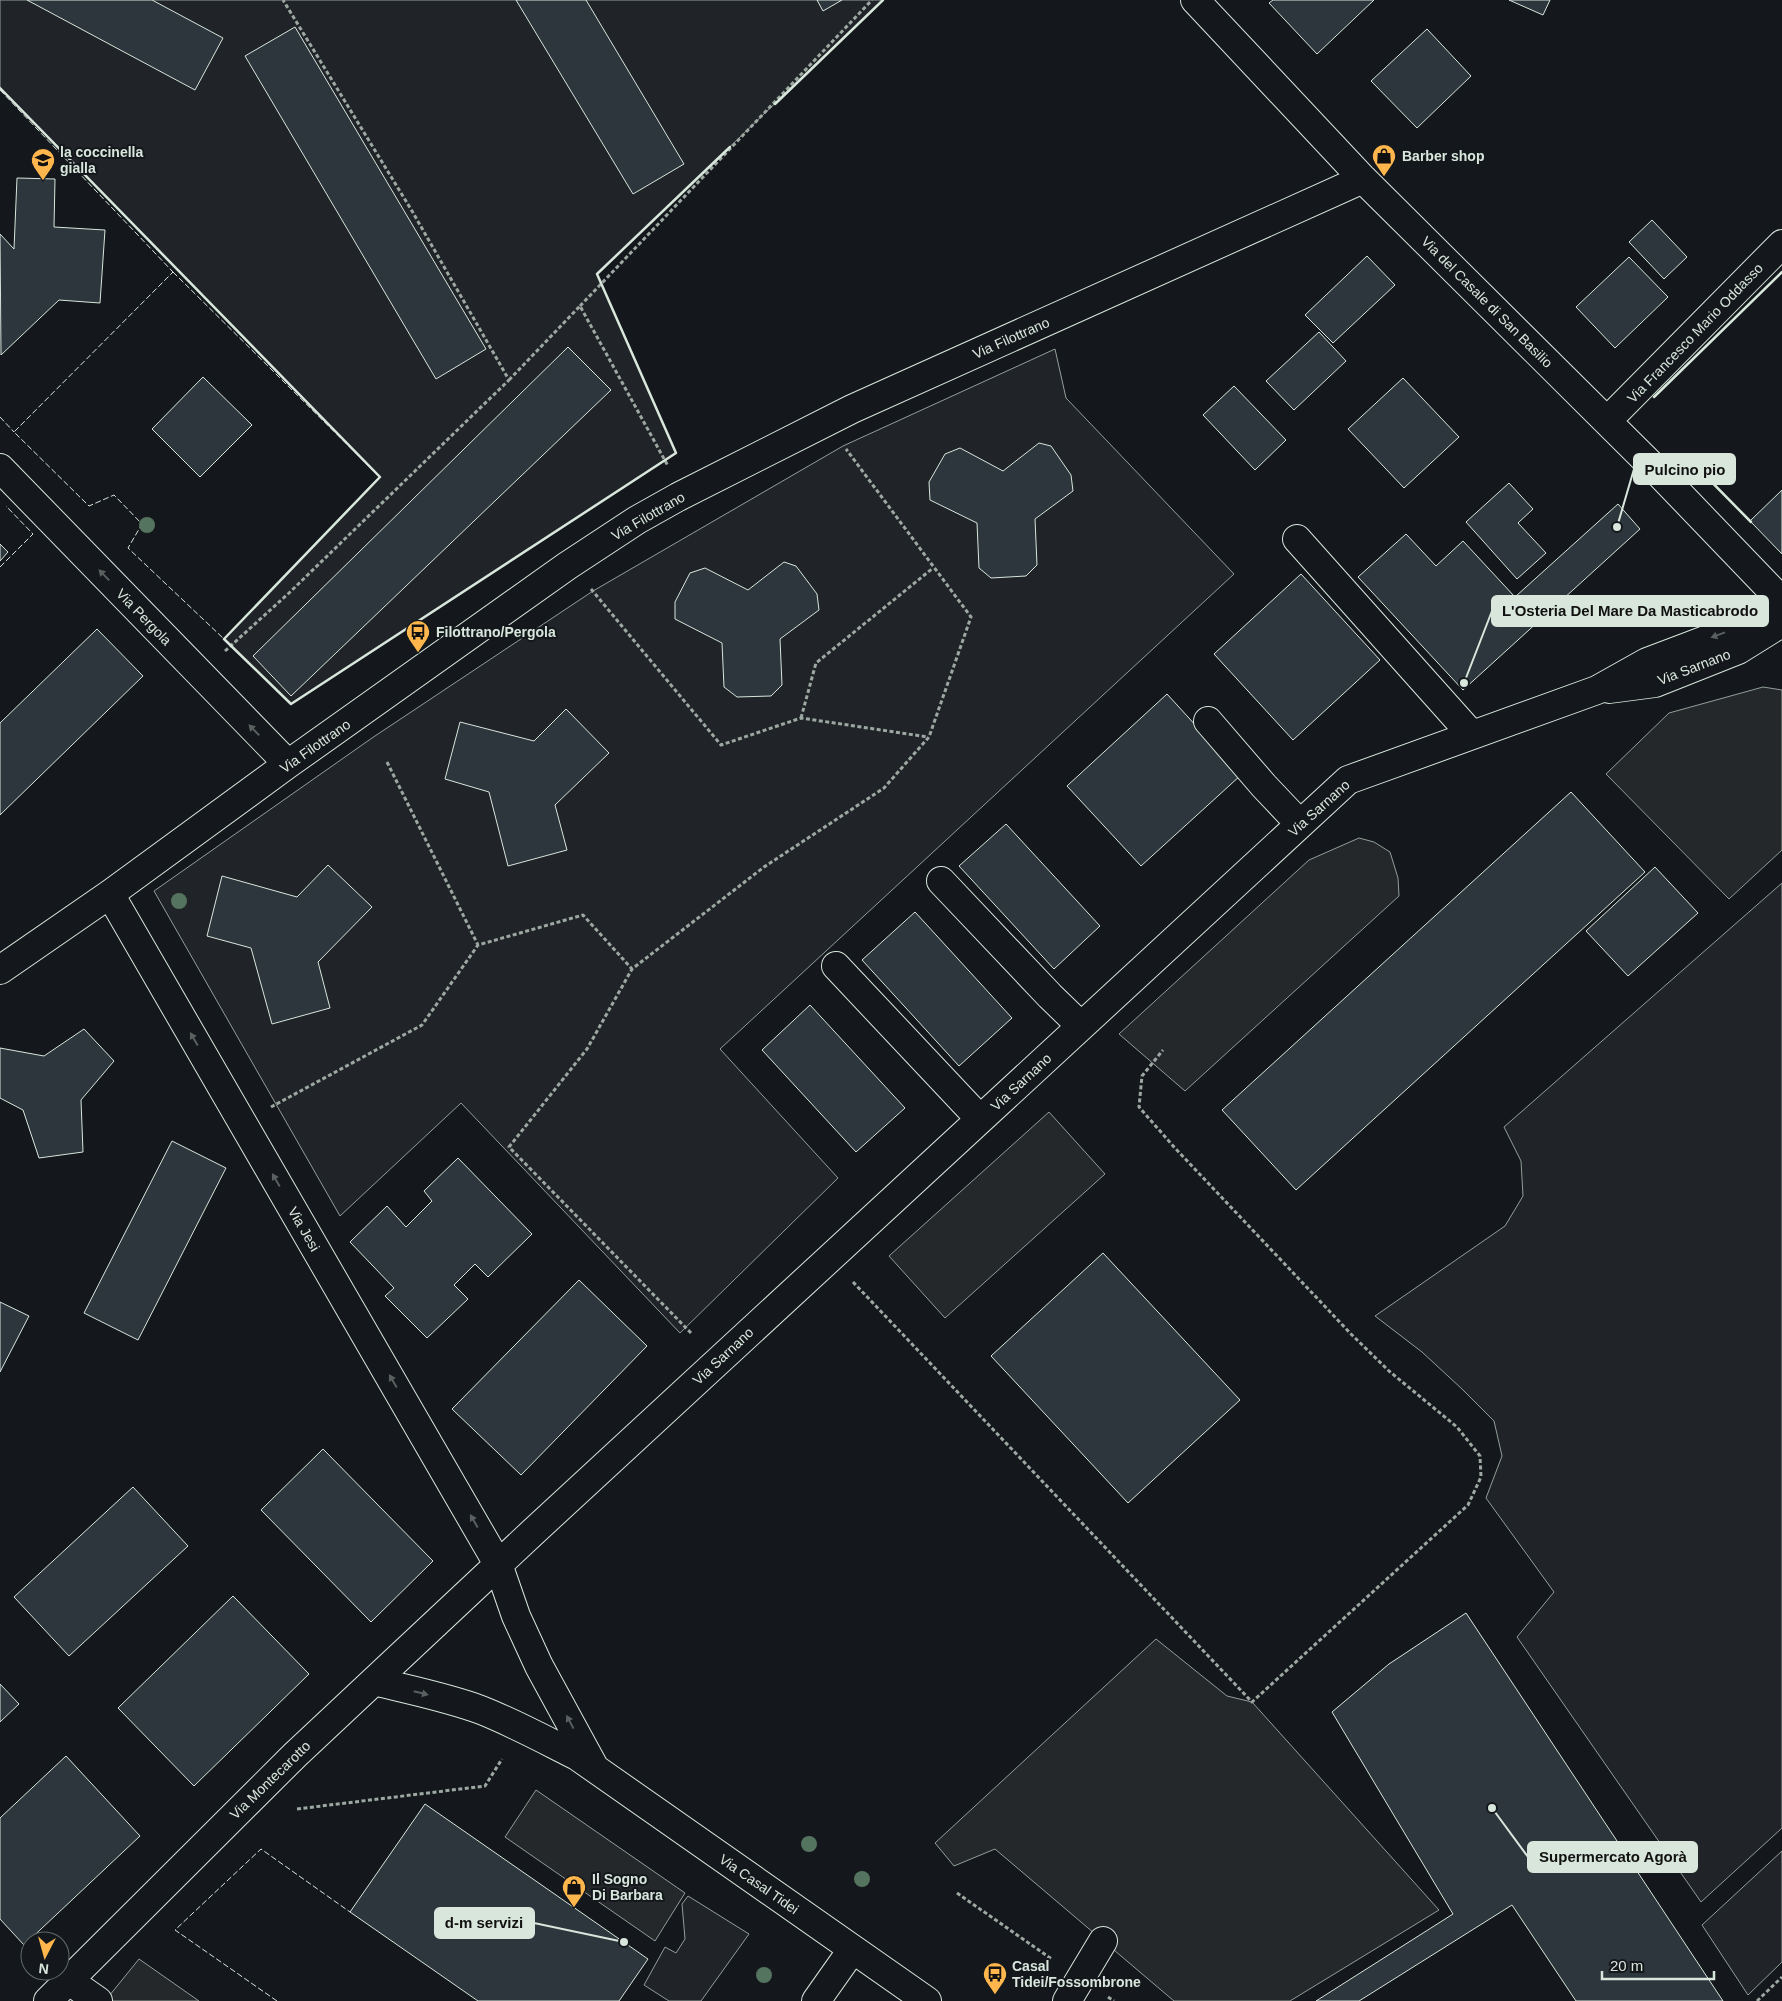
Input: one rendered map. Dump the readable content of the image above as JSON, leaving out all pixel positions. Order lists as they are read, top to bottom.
{
  "streets": {
    "street": [
      "Via del Casale di San Basilio",
      "Via Francesco Mario Oddasso",
      "Via Filottrano",
      "Via Pergola",
      "Via Sarnano",
      "Via Jesi",
      "Via Montecarotto",
      "Via Casal Tidei"
    ]
  },
  "crossings": [
    ["Via del Casale di San Basilio", "Via Francesco Mario Oddasso"],
    ["Via del Casale di San Basilio", "Via Filottrano"],
    ["Via Filottrano", "Via Pergola"],
    ["Via Filottrano", "Via Jesi"],
    ["Via Sarnano", "Via Jesi"],
    ["Via Sarnano", "Via Montecarotto"],
    ["Via Sarnano", "Via Casal Tidei"],
    ["Via Jesi", "Via Montecarotto"],
    ["Via Jesi", "Via Casal Tidei"],
    ["Via Montecarotto", "Via Casal Tidei"]
  ],
  "one_way": ["Via Pergola", "Via Jesi"],
  "places": {
    "shop": ["Barber shop", "Il Sogno Di Barbara"],
    "school or university": ["la coccinella gialla"],
    "other": [
      "Pulcino pio",
      "L'Osteria Del Mare Da Masticabrodo",
      "Supermercato Agorà",
      "d-m servizi"
    ],
    "bus stop": ["Filottrano/Pergola", "Casal Tidei/Fossombrone"]
  },
  "scale_bar": "20 m",
  "north": "bottom"
}
